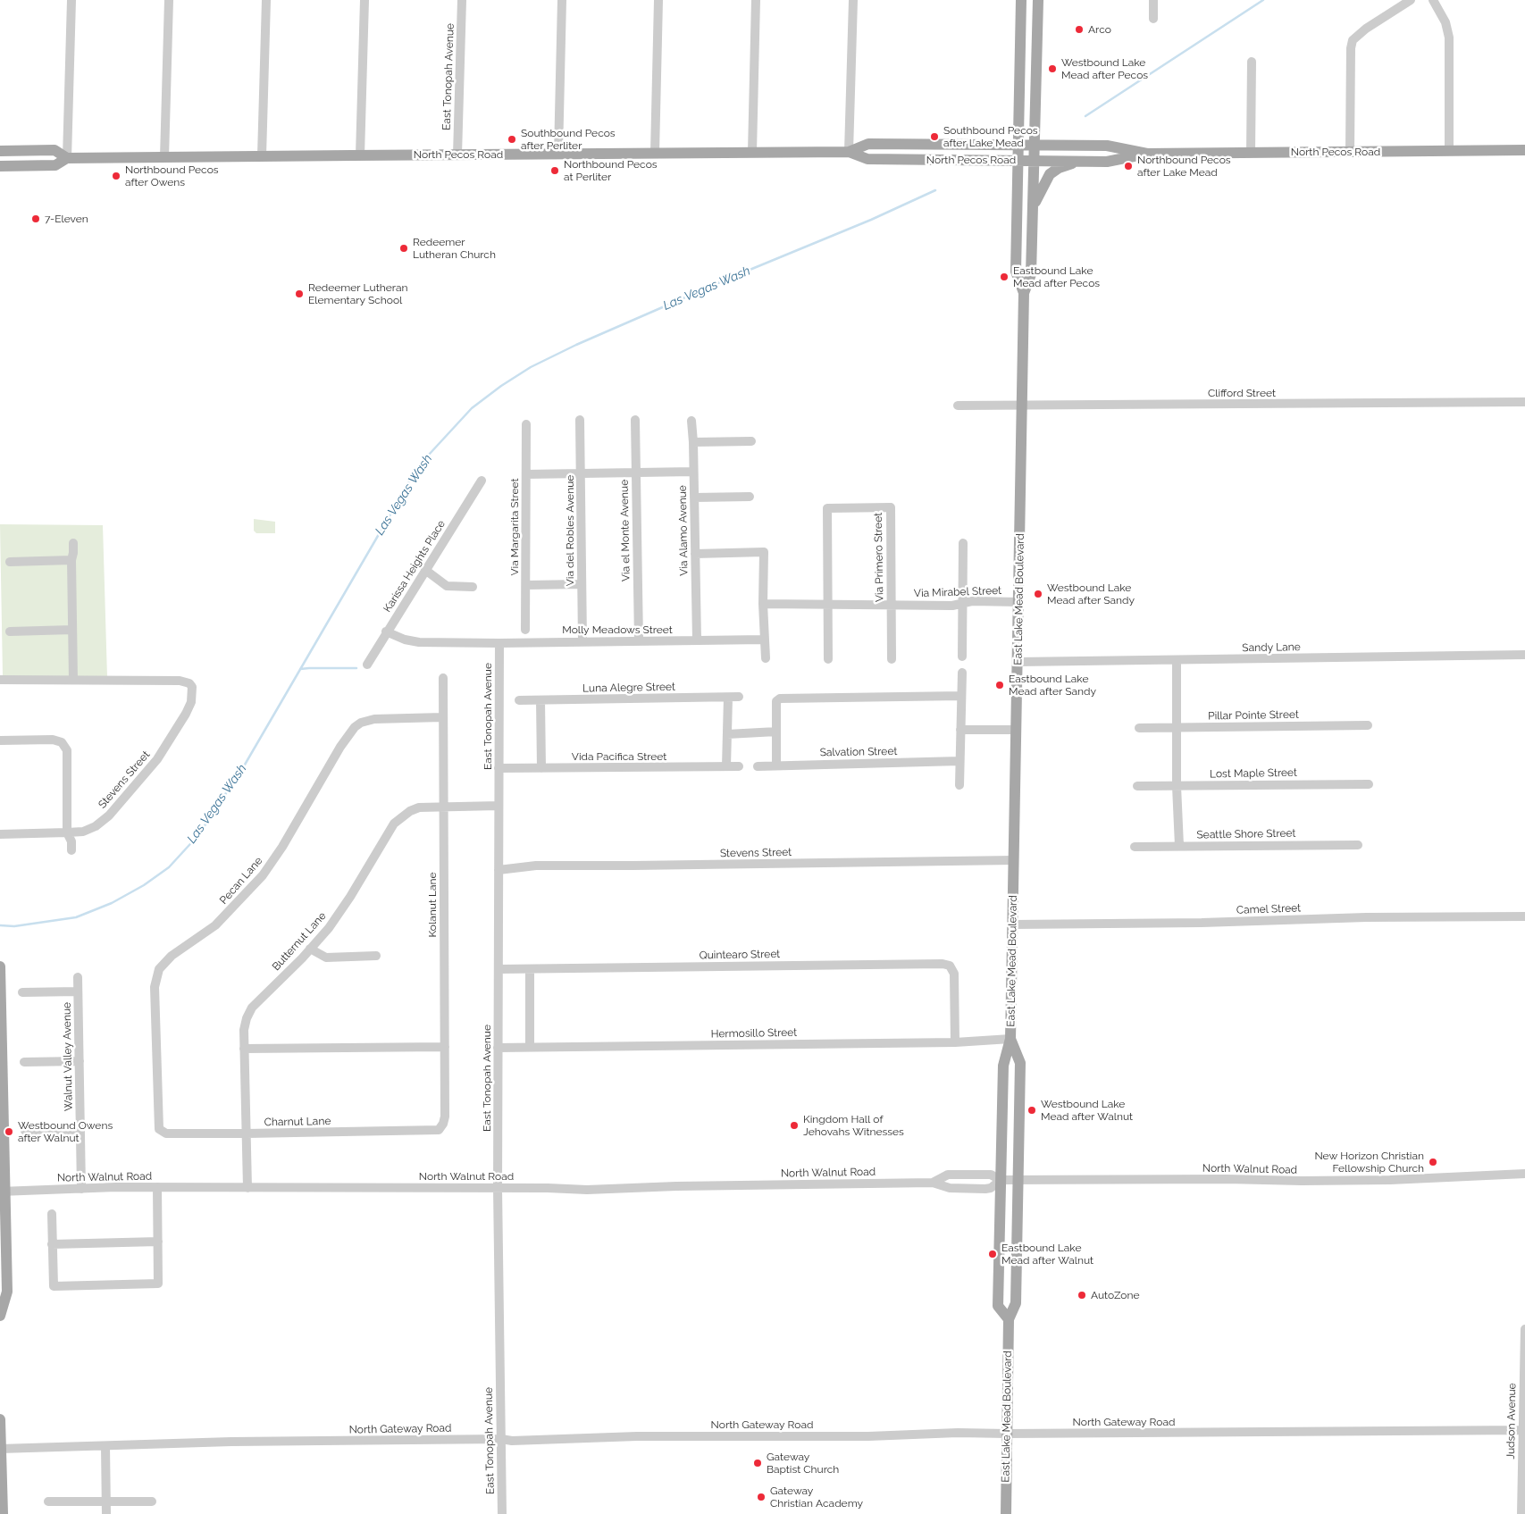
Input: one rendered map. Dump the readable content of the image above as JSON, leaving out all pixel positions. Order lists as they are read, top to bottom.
{
  "streets": {
    "main road": ["North Pecos Road", "East Lake Mead Boulevard"],
    "street": [
      "East Tonopah Avenue",
      "Clifford Street",
      "Via Margarita Street",
      "Via del Robles Avenue",
      "Via el Monte Avenue",
      "Via Alamo Avenue",
      "Via Primero Street",
      "Karissa Heights Place",
      "Via Mirabel Street",
      "Molly Meadows Street",
      "Sandy Lane",
      "Luna Alegre Street",
      "Pillar Pointe Street",
      "Salvation Street",
      "Vida Pacifica Street",
      "Lost Maple Street",
      "Stevens Street",
      "Seattle Shore Street",
      "Pecan Lane",
      "Kolanut Lane",
      "Camel Street",
      "Butternut Lane",
      "Quintearo Street",
      "Hermosillo Street",
      "Walnut Valley Avenue",
      "Charnut Lane",
      "North Walnut Road",
      "Judson Avenue",
      "North Gateway Road"
    ]
  },
  "crossings": [
    ["East Tonopah Avenue", "North Pecos Road"],
    ["East Tonopah Avenue", "Molly Meadows Street"],
    ["East Tonopah Avenue", "Vida Pacifica Street"],
    ["East Tonopah Avenue", "Stevens Street"],
    ["East Tonopah Avenue", "Butternut Lane"],
    ["East Tonopah Avenue", "Quintearo Street"],
    ["East Tonopah Avenue", "Hermosillo Street"],
    ["East Tonopah Avenue", "North Walnut Road"],
    ["East Tonopah Avenue", "North Gateway Road"],
    ["North Pecos Road", "East Lake Mead Boulevard"],
    ["Clifford Street", "East Lake Mead Boulevard"],
    ["Via del Robles Avenue", "Molly Meadows Street"],
    ["Via el Monte Avenue", "Molly Meadows Street"],
    ["Via Alamo Avenue", "Molly Meadows Street"],
    ["Via Primero Street", "Via Mirabel Street"],
    ["Karissa Heights Place", "Molly Meadows Street"],
    ["Via Mirabel Street", "East Lake Mead Boulevard"],
    ["East Lake Mead Boulevard", "Sandy Lane"],
    ["East Lake Mead Boulevard", "Stevens Street"],
    ["East Lake Mead Boulevard", "Camel Street"],
    ["East Lake Mead Boulevard", "Hermosillo Street"],
    ["East Lake Mead Boulevard", "North Walnut Road"],
    ["East Lake Mead Boulevard", "North Gateway Road"],
    ["Pecan Lane", "Kolanut Lane"],
    ["Pecan Lane", "Charnut Lane"],
    ["Kolanut Lane", "Butternut Lane"],
    ["Kolanut Lane", "Charnut Lane"],
    ["Butternut Lane", "Charnut Lane"],
    ["Butternut Lane", "North Walnut Road"],
    ["Quintearo Street", "Hermosillo Street"],
    ["Walnut Valley Avenue", "North Walnut Road"],
    ["Judson Avenue", "North Gateway Road"]
  ],
  "water": ["Las Vegas Wash"],
  "places": [
    "Arco",
    "Westbound Lake Mead after Pecos",
    "Southbound Pecos after Lake Mead",
    "Southbound Pecos after Perliter",
    "Northbound Pecos after Lake Mead",
    "Northbound Pecos at Perliter",
    "Northbound Pecos after Owens",
    "7-Eleven",
    "Redeemer Lutheran Church",
    "Eastbound Lake Mead after Pecos",
    "Redeemer Lutheran Elementary School",
    "Westbound Lake Mead after Sandy",
    "Eastbound Lake Mead after Sandy",
    "Westbound Lake Mead after Walnut",
    "Kingdom Hall of Jehovahs Witnesses",
    "Westbound Owens after Walnut",
    "New Horizon Christian Fellowship Church",
    "Eastbound Lake Mead after Walnut",
    "AutoZone",
    "Gateway Baptist Church",
    "Gateway Christian Academy"
  ]
}
